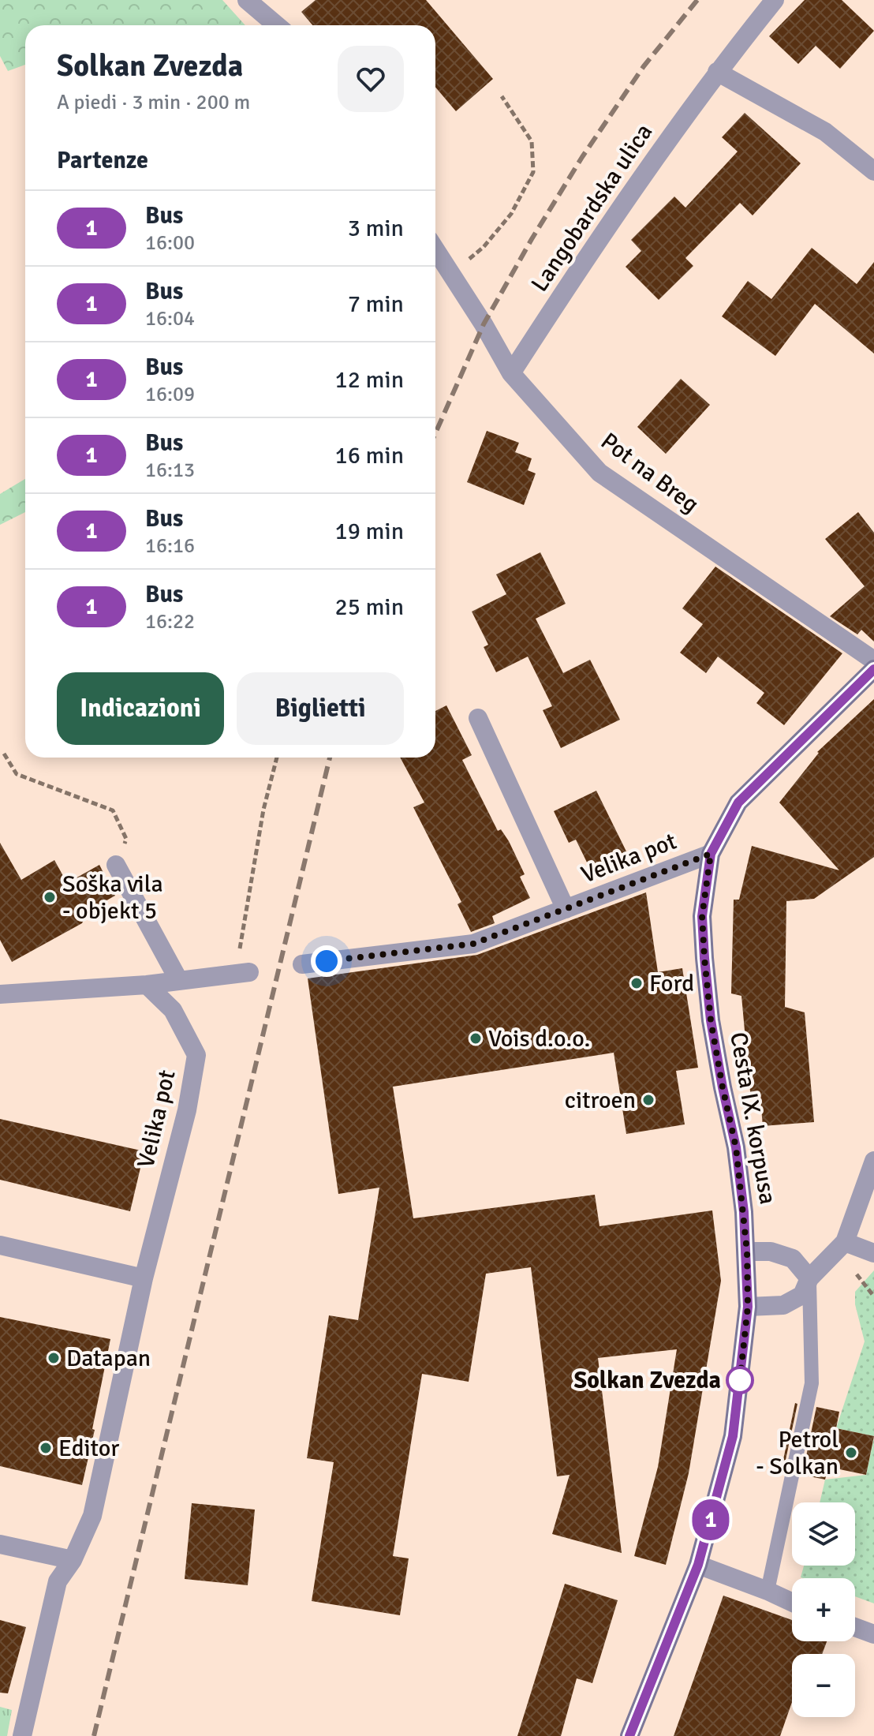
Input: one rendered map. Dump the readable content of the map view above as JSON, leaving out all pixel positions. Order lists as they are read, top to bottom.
{
  "streets": {
    "main road": ["Cesta IX. korpusa"],
    "street": ["Langobardska ulica", "Pot na Breg", "Velika pot"]
  },
  "crossings": [
    ["Langobardska ulica", "Pot na Breg"],
    ["Velika pot", "Cesta IX. korpusa"]
  ],
  "places": [
    "Soška vila - objekt 5",
    "Ford",
    "Vois d.o.o.",
    "citroen",
    "Datapan",
    "Solkan Zvezda",
    "Editor",
    "Petrol - Solkan"
  ],
  "lines": ["bus line 1"],
  "page": {
    "on_map": "1",
    "heading": [
      ["Solkan Zvezda", "A piedi · 3 min · 200 m"],
      "Partenze"
    ],
    "list": [
      {
        "mark": "1",
        "name": "Bus",
        "note": "16:00",
        "value": "3 min"
      },
      {
        "mark": "1",
        "name": "Bus",
        "note": "16:04",
        "value": "7 min"
      },
      {
        "mark": "1",
        "name": "Bus",
        "note": "16:09",
        "value": "12 min"
      },
      {
        "mark": "1",
        "name": "Bus",
        "note": "16:13",
        "value": "16 min"
      },
      {
        "mark": "1",
        "name": "Bus",
        "note": "16:16",
        "value": "19 min"
      },
      {
        "mark": "1",
        "name": "Bus",
        "note": "16:22",
        "value": "25 min"
      }
    ],
    "buttons": ["Indicazioni", "Biglietti"],
    "map_buttons": ["+", "−"]
  }
}
